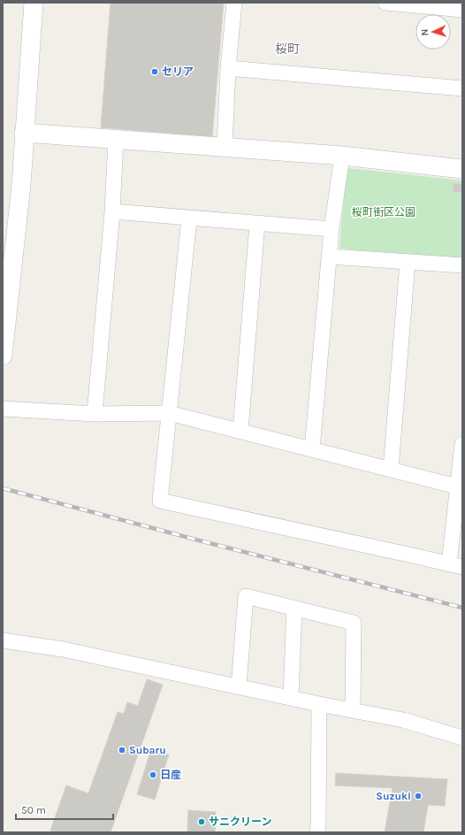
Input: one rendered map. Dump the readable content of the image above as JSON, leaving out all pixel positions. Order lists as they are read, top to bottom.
{
  "districts": ["桜町"],
  "parks": ["桜町街区公園"],
  "places": [
    "セリア",
    "Subaru",
    "日産",
    "Suzuki",
    "サニクリーン"
  ],
  "scale_bar": "50 m",
  "north": "left"
}
